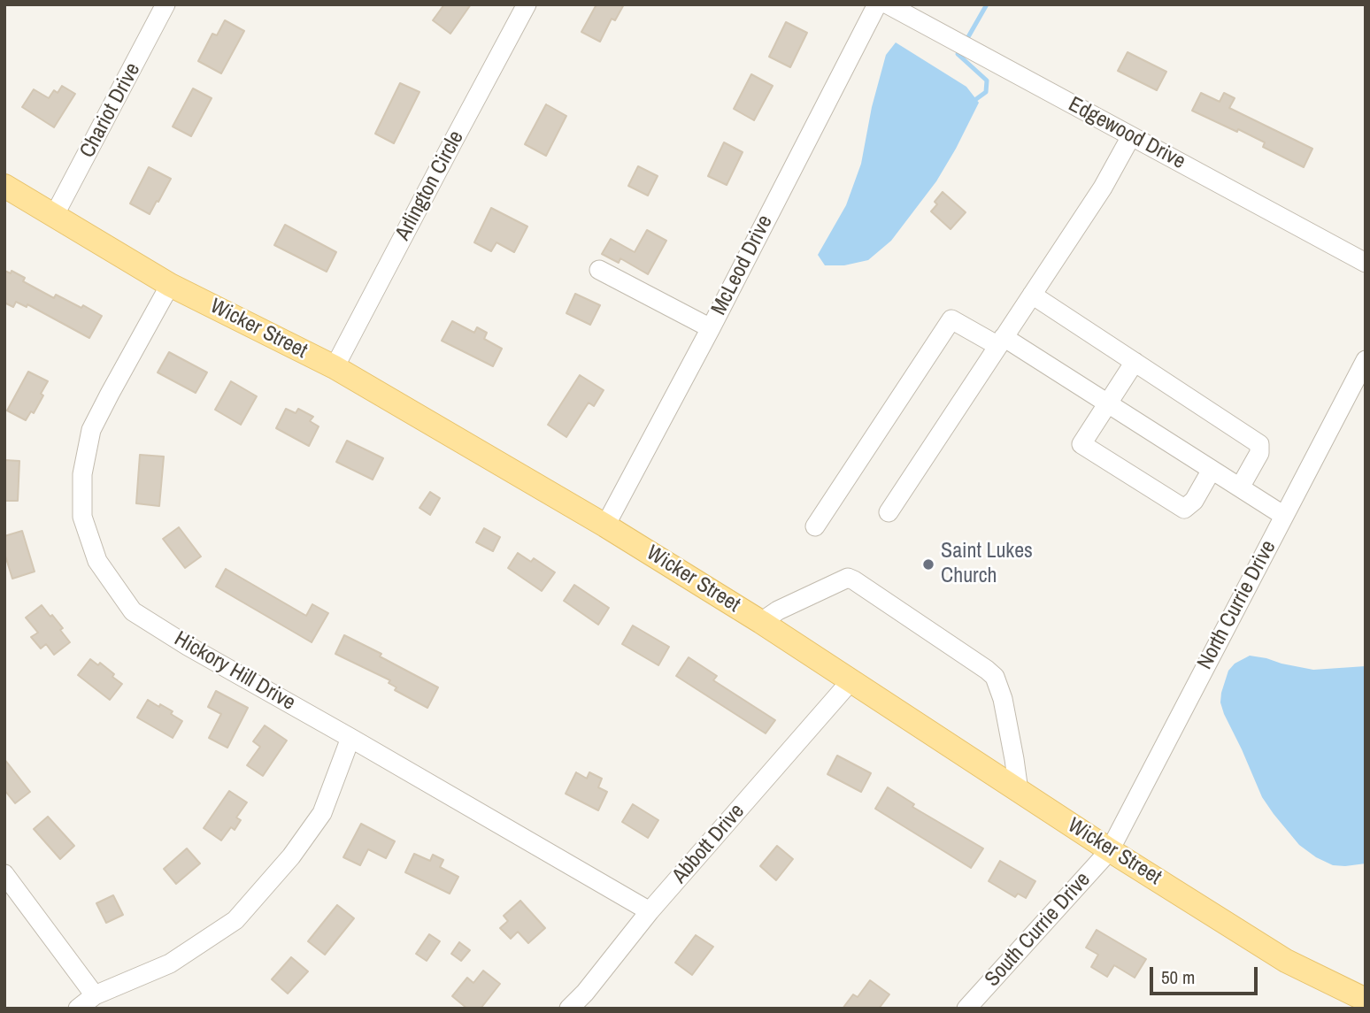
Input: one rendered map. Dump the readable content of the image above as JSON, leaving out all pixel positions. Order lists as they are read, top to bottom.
{
  "streets": {
    "main road": ["Wicker Street"],
    "street": [
      "Chariot Drive",
      "Edgewood Drive",
      "Arlington Circle",
      "McLeod Drive",
      "North Currie Drive",
      "Hickory Hill Drive",
      "Abbott Drive",
      "South Currie Drive"
    ]
  },
  "crossings": [
    ["Chariot Drive", "Wicker Street"],
    ["Arlington Circle", "Wicker Street"],
    ["McLeod Drive", "Wicker Street"],
    ["Wicker Street", "North Currie Drive"],
    ["Wicker Street", "Hickory Hill Drive"],
    ["Wicker Street", "Abbott Drive"],
    ["Wicker Street", "South Currie Drive"],
    ["North Currie Drive", "South Currie Drive"],
    ["Hickory Hill Drive", "Abbott Drive"]
  ],
  "places": ["Saint Lukes Church"],
  "scale_bar": "50 m"
}
